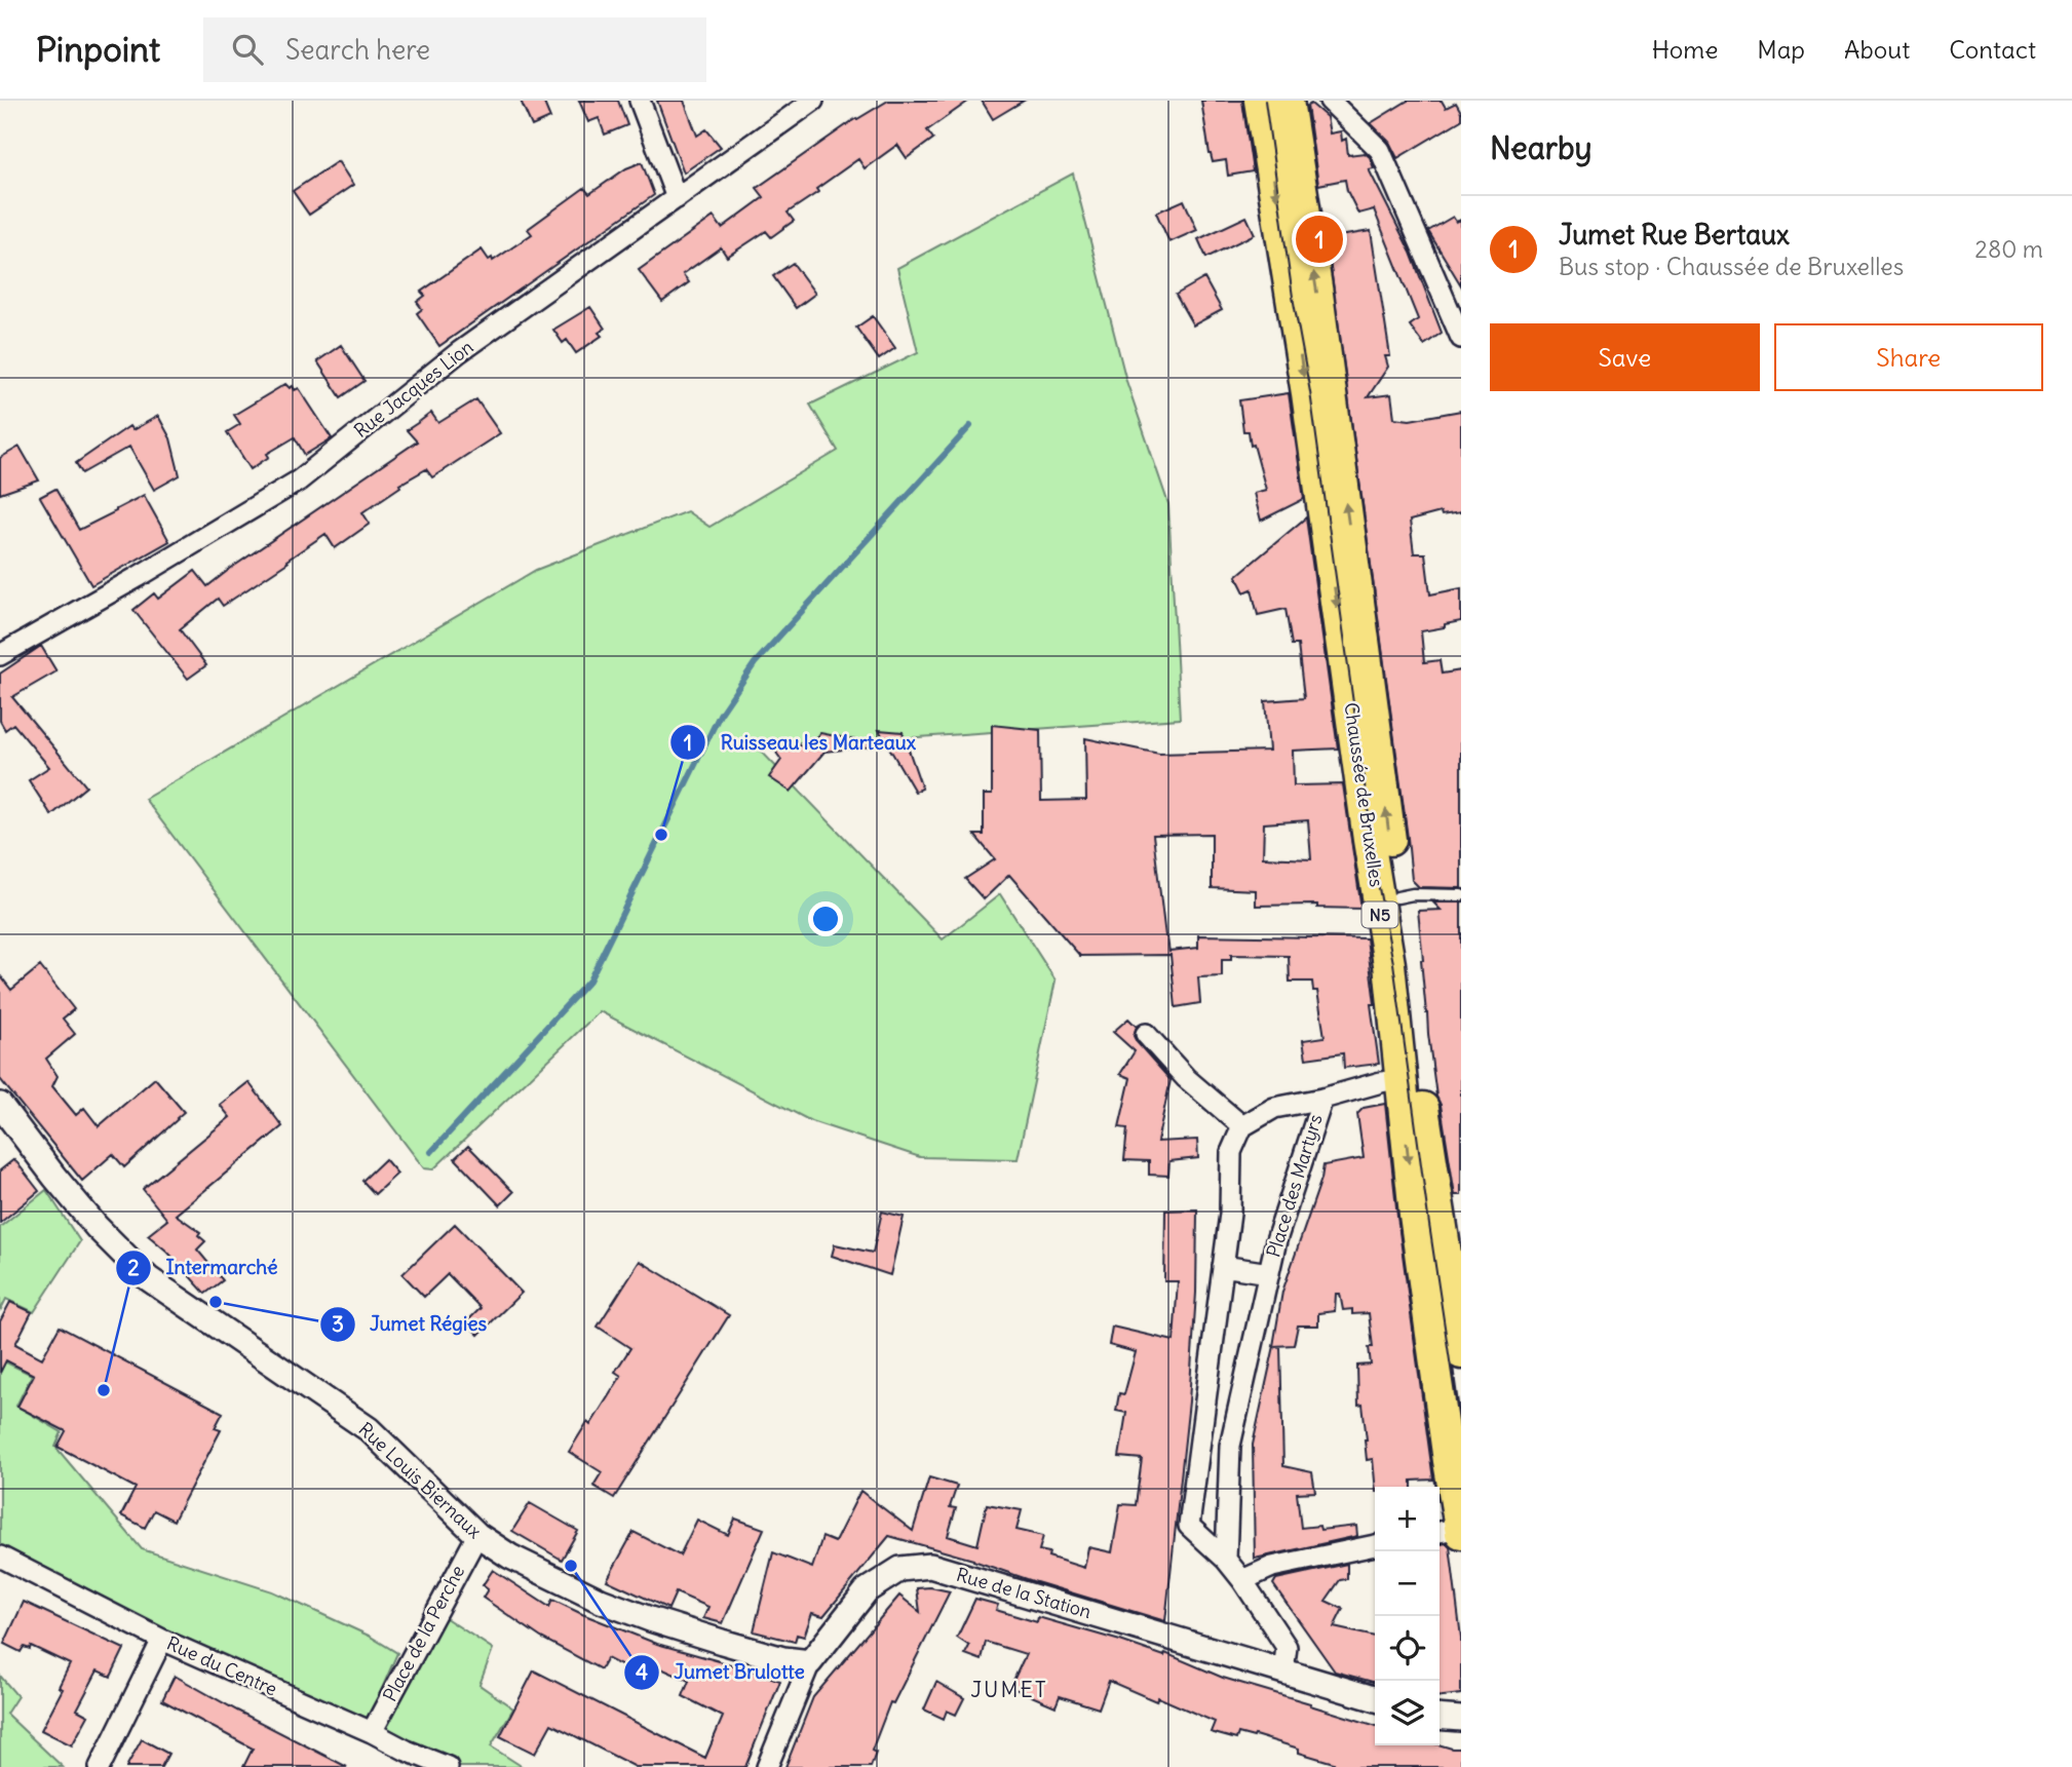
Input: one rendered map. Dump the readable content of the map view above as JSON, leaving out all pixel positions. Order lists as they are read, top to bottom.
{
  "streets": {
    "main road": ["Chaussée de Bruxelles", "N5"],
    "street": [
      "Rue Jacques Lion",
      "Place des Martyrs",
      "Rue Louis Biernaux",
      "Rue de la Station",
      "Place de la Perche",
      "Rue du Centre"
    ]
  },
  "crossings": [
    ["Chaussée de Bruxelles", "Place des Martyrs"],
    ["Rue Louis Biernaux", "Rue de la Station"],
    ["Rue Louis Biernaux", "Place de la Perche"],
    ["Place de la Perche", "Rue du Centre"]
  ],
  "districts": ["JUMET"],
  "places": [
    "Ruisseau les Marteaux",
    "Jumet Régies",
    "Intermarché",
    "Jumet Brulotte"
  ],
  "page": {
    "header": "Pinpoint",
    "search": "Search here",
    "nav": [
      "Home",
      "Map",
      "About",
      "Contact"
    ],
    "heading": "Nearby",
    "list": [
      {
        "mark": "1",
        "name": "Jumet Rue Bertaux",
        "note": "Bus stop · Chaussée de Bruxelles",
        "value": "280 m"
      }
    ],
    "pins": "1",
    "buttons": ["Save", "Share"],
    "map_buttons": ["+", "−"]
  }
}
